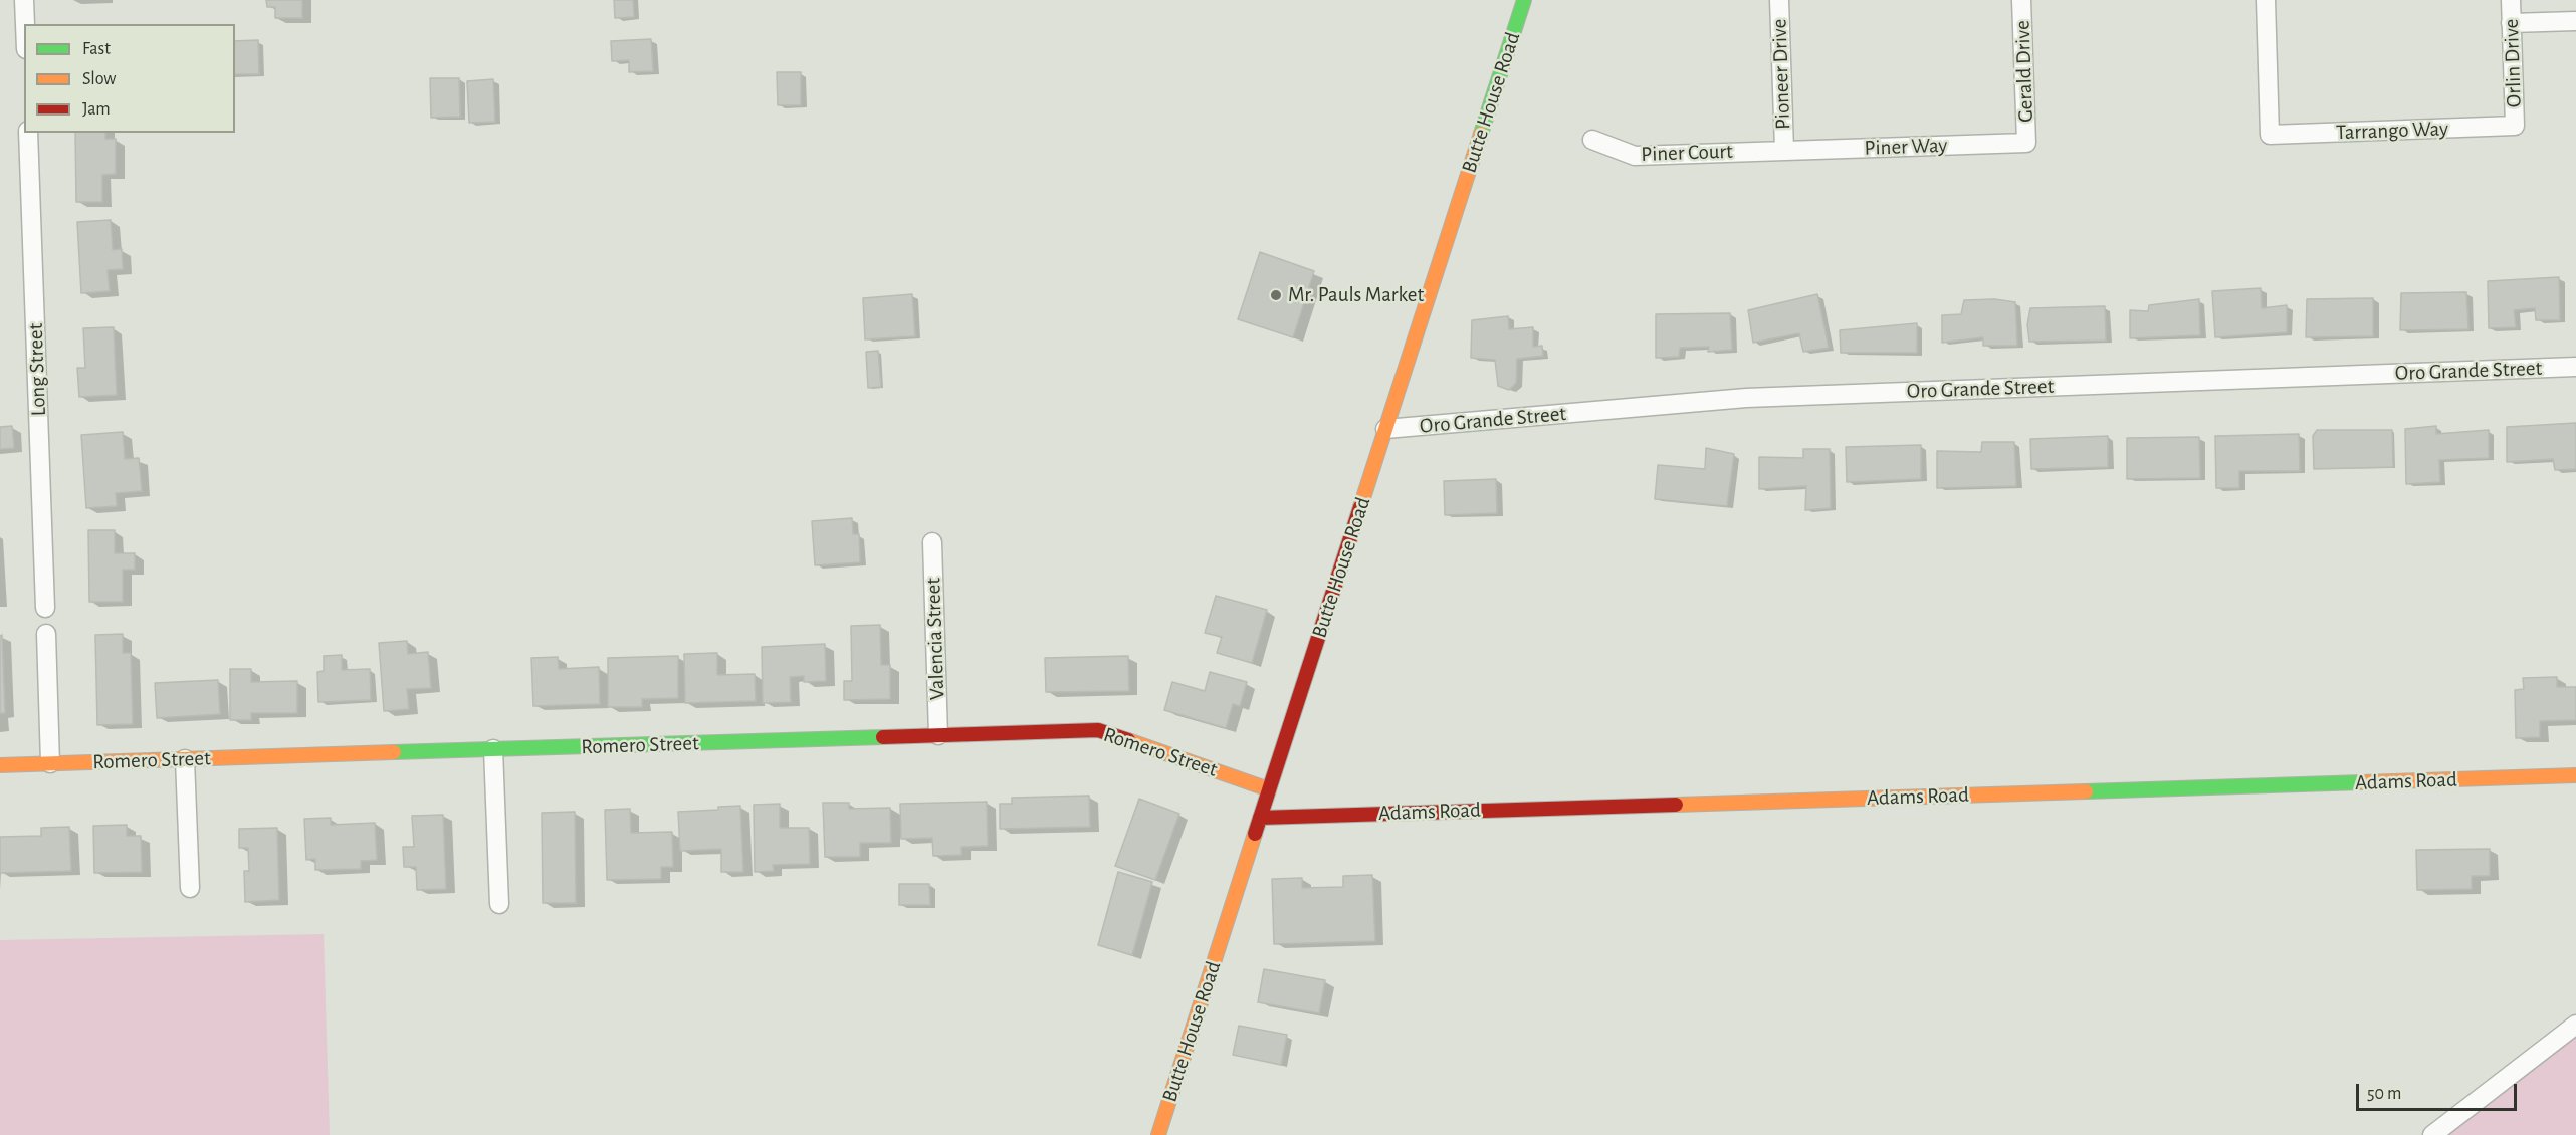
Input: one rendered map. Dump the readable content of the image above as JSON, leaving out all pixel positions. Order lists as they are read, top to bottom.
{
  "streets": {
    "street": [
      "Orlin Drive",
      "Gerald Drive",
      "Pioneer Drive",
      "Butte House Road",
      "Tarrango Way",
      "Piner Way",
      "Piner Court",
      "Long Street",
      "Oro Grande Street",
      "Valencia Street",
      "Romero Street",
      "Adams Road"
    ]
  },
  "crossings": [
    ["Orlin Drive", "Tarrango Way"],
    ["Gerald Drive", "Piner Way"],
    ["Pioneer Drive", "Piner Way"],
    ["Pioneer Drive", "Piner Court"],
    ["Butte House Road", "Oro Grande Street"],
    ["Butte House Road", "Romero Street"],
    ["Butte House Road", "Adams Road"],
    ["Piner Way", "Piner Court"],
    ["Valencia Street", "Romero Street"]
  ],
  "places": ["Mr. Pauls Market"],
  "legend": ["Fast", "Slow", "Jam"],
  "scale_bar": "50 m"
}
